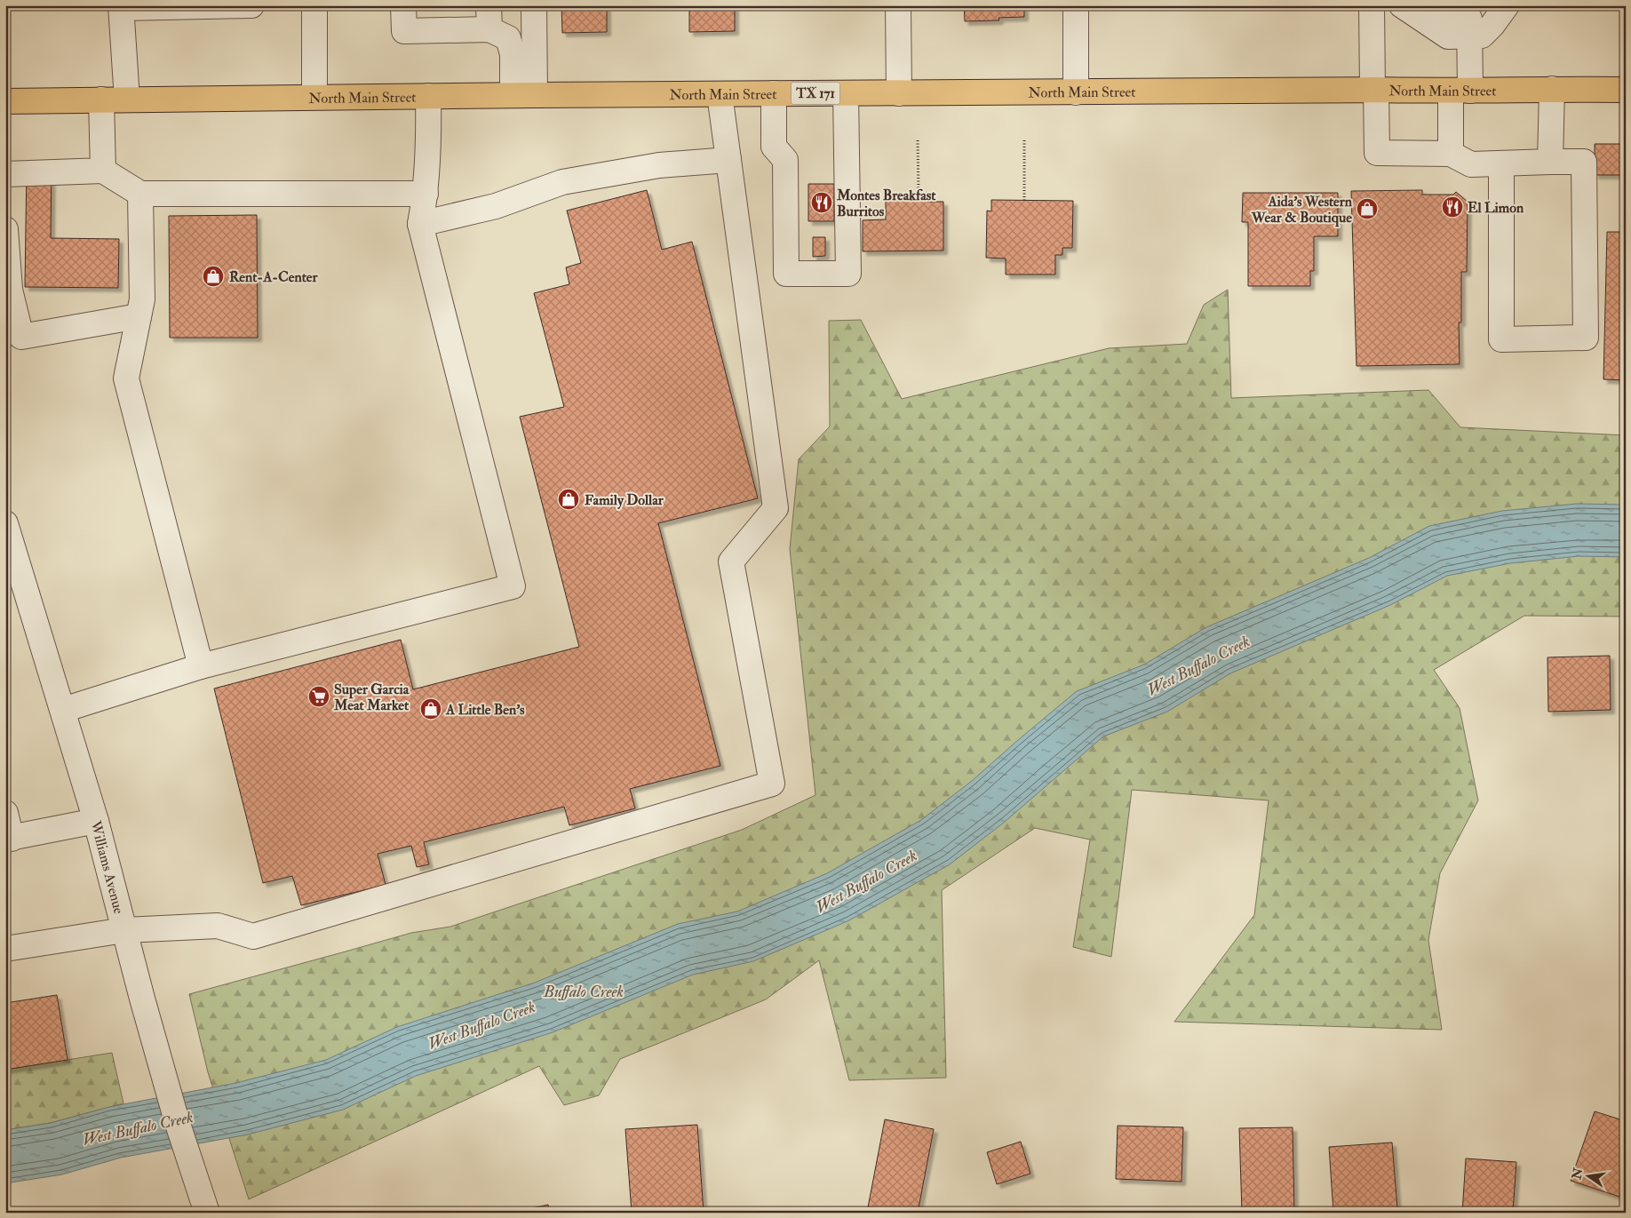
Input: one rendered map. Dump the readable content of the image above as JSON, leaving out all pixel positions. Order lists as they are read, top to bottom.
{
  "streets": {
    "main road": ["North Main Street", "TX 171"],
    "street": ["Williams Avenue"]
  },
  "water": ["West Buffalo Creek", "Buffalo Creek"],
  "places": {
    "restaurant": ["Montes Breakfast Burritos", "El Limon"],
    "shop": [
      "Aida's Western Wear & Boutique",
      "Rent-A-Center",
      "Family Dollar",
      "A Little Ben's"
    ],
    "supermarket": ["Super Garcia Meat Market"]
  },
  "north": "left"
}
